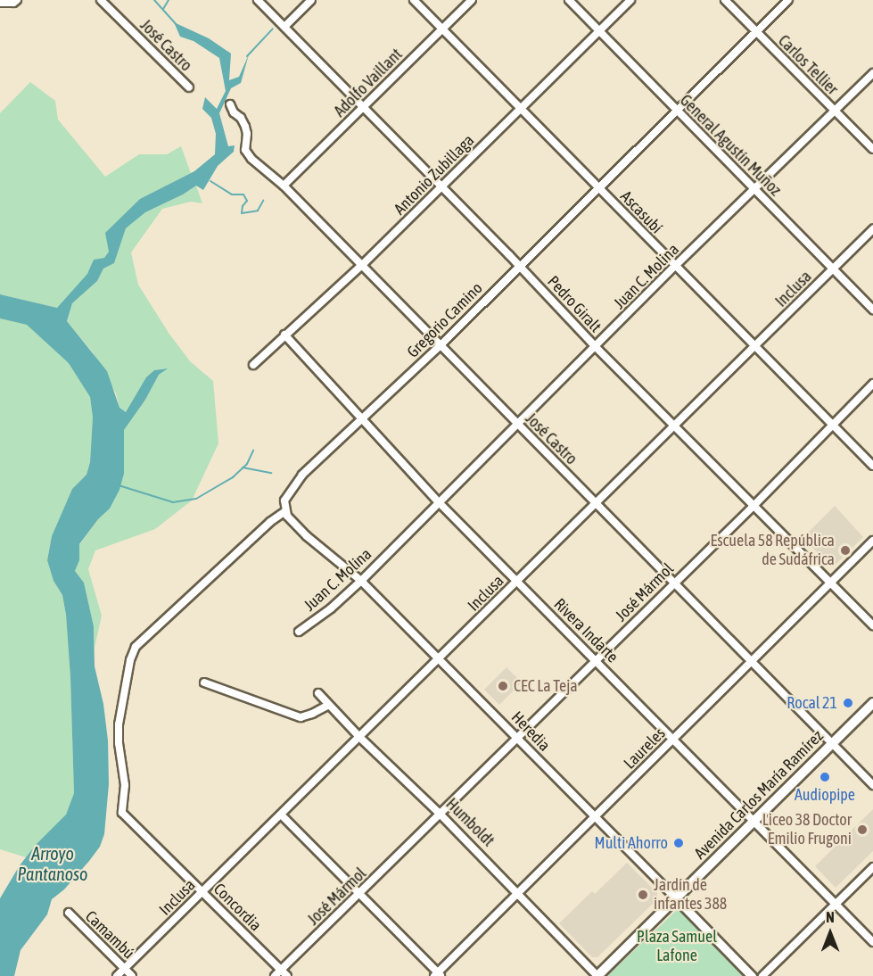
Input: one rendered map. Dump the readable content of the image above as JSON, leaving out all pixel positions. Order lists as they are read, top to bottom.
{
  "streets": {
    "main road": ["Avenida Carlos María Ramírez"],
    "street": [
      "José Castro",
      "Carlos Tellier",
      "Adolfo Vaillant",
      "General Agustín Muñoz",
      "Antonio Zubillaga",
      "Ascasubí",
      "Juan C. Molina",
      "Inclusa",
      "Pedro Giralt",
      "Gregorio Camino",
      "José Mármol",
      "Rivera Indarte",
      "Heredia",
      "Laureles",
      "Humboldt",
      "Concordia",
      "Camambú"
    ]
  },
  "crossings": [
    ["José Castro", "Adolfo Vaillant"],
    ["José Castro", "Antonio Zubillaga"],
    ["José Castro", "Juan C. Molina"],
    ["José Castro", "Inclusa"],
    ["José Castro", "Gregorio Camino"],
    ["José Castro", "José Mármol"],
    ["José Castro", "Laureles"],
    ["José Castro", "Avenida Carlos María Ramírez"],
    ["Carlos Tellier", "Juan C. Molina"],
    ["Carlos Tellier", "Gregorio Camino"],
    ["Adolfo Vaillant", "Ascasubí"],
    ["Adolfo Vaillant", "Pedro Giralt"],
    ["General Agustín Muñoz", "Antonio Zubillaga"],
    ["General Agustín Muñoz", "Juan C. Molina"],
    ["General Agustín Muñoz", "Inclusa"],
    ["General Agustín Muñoz", "Gregorio Camino"],
    ["Antonio Zubillaga", "Ascasubí"],
    ["Antonio Zubillaga", "Pedro Giralt"],
    ["Antonio Zubillaga", "Rivera Indarte"],
    ["Ascasubí", "Juan C. Molina"],
    ["Ascasubí", "Inclusa"],
    ["Ascasubí", "Gregorio Camino"],
    ["Ascasubí", "José Mármol"],
    ["Juan C. Molina", "Pedro Giralt"],
    ["Juan C. Molina", "Rivera Indarte"],
    ["Juan C. Molina", "Heredia"],
    ["Inclusa", "Pedro Giralt"],
    ["Inclusa", "Rivera Indarte"],
    ["Inclusa", "Heredia"],
    ["Inclusa", "Humboldt"],
    ["Inclusa", "Concordia"],
    ["Inclusa", "Camambú"],
    ["Pedro Giralt", "Gregorio Camino"],
    ["Pedro Giralt", "José Mármol"],
    ["Pedro Giralt", "Laureles"],
    ["Gregorio Camino", "Rivera Indarte"],
    ["Gregorio Camino", "Heredia"],
    ["Gregorio Camino", "Concordia"],
    ["José Mármol", "Rivera Indarte"],
    ["José Mármol", "Heredia"],
    ["José Mármol", "Humboldt"],
    ["José Mármol", "Concordia"],
    ["Rivera Indarte", "Laureles"],
    ["Rivera Indarte", "Avenida Carlos María Ramírez"],
    ["Heredia", "Laureles"],
    ["Heredia", "Avenida Carlos María Ramírez"],
    ["Heredia", "Concordia"],
    ["Laureles", "Humboldt"],
    ["Avenida Carlos María Ramírez", "Humboldt"]
  ],
  "water": ["Arroyo Pantanoso"],
  "parks": ["Plaza Samuel Lafone"],
  "places": [
    "Escuela 58 República de Sudáfrica",
    "CEC La Teja",
    "Rocal 21",
    "Audiopipe",
    "Liceo 38 Doctor Emilio Frugoni",
    "Multi Ahorro",
    "Jardín de infantes 388"
  ],
  "north": "top"
}
